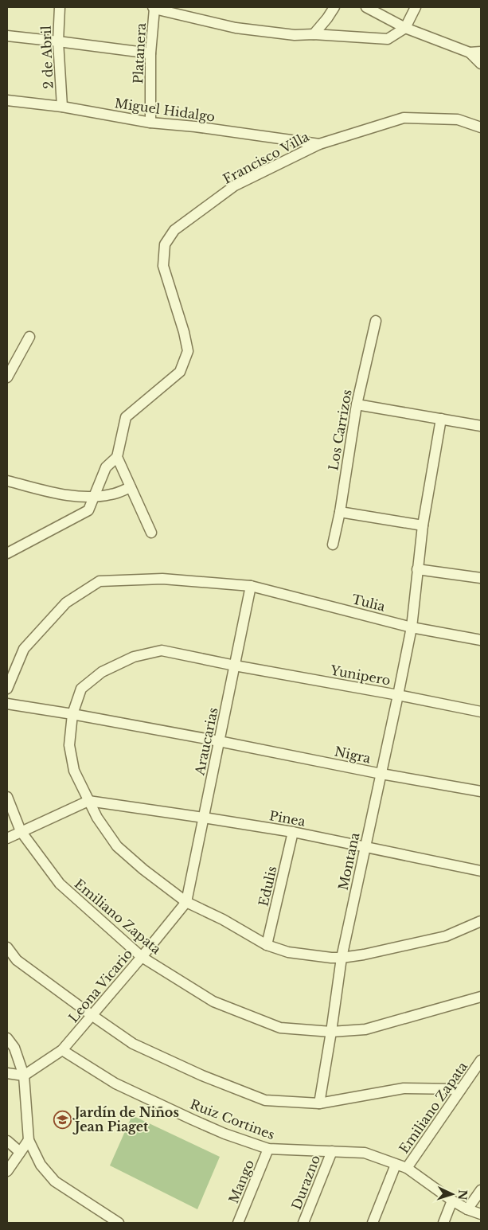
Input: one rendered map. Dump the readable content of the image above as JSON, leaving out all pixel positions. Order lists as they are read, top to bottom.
{
  "streets": {
    "street": [
      "Platanera",
      "2 de Abril",
      "Miguel Hidalgo",
      "Francisco Villa",
      "Los Carrizos",
      "Tulia",
      "Yunipero",
      "Araucarias",
      "Nigra",
      "Pinea",
      "Montana",
      "Edulis",
      "Emiliano Zapata",
      "Leona Vicario",
      "Ruiz Cortines",
      "Mango",
      "Durazno"
    ]
  },
  "crossings": [
    ["Platanera", "Miguel Hidalgo"],
    ["2 de Abril", "Miguel Hidalgo"],
    ["Miguel Hidalgo", "Francisco Villa"],
    ["Tulia", "Araucarias"],
    ["Tulia", "Montana"],
    ["Yunipero", "Araucarias"],
    ["Yunipero", "Montana"],
    ["Araucarias", "Nigra"],
    ["Araucarias", "Pinea"],
    ["Araucarias", "Leona Vicario"],
    ["Nigra", "Montana"],
    ["Pinea", "Montana"],
    ["Pinea", "Edulis"],
    ["Montana", "Emiliano Zapata"],
    ["Emiliano Zapata", "Leona Vicario"],
    ["Emiliano Zapata", "Ruiz Cortines"],
    ["Leona Vicario", "Ruiz Cortines"],
    ["Ruiz Cortines", "Mango"],
    ["Ruiz Cortines", "Durazno"]
  ],
  "places": {
    "school or university": ["Jardín de Niños Jean Piaget"]
  },
  "north": "right"
}
